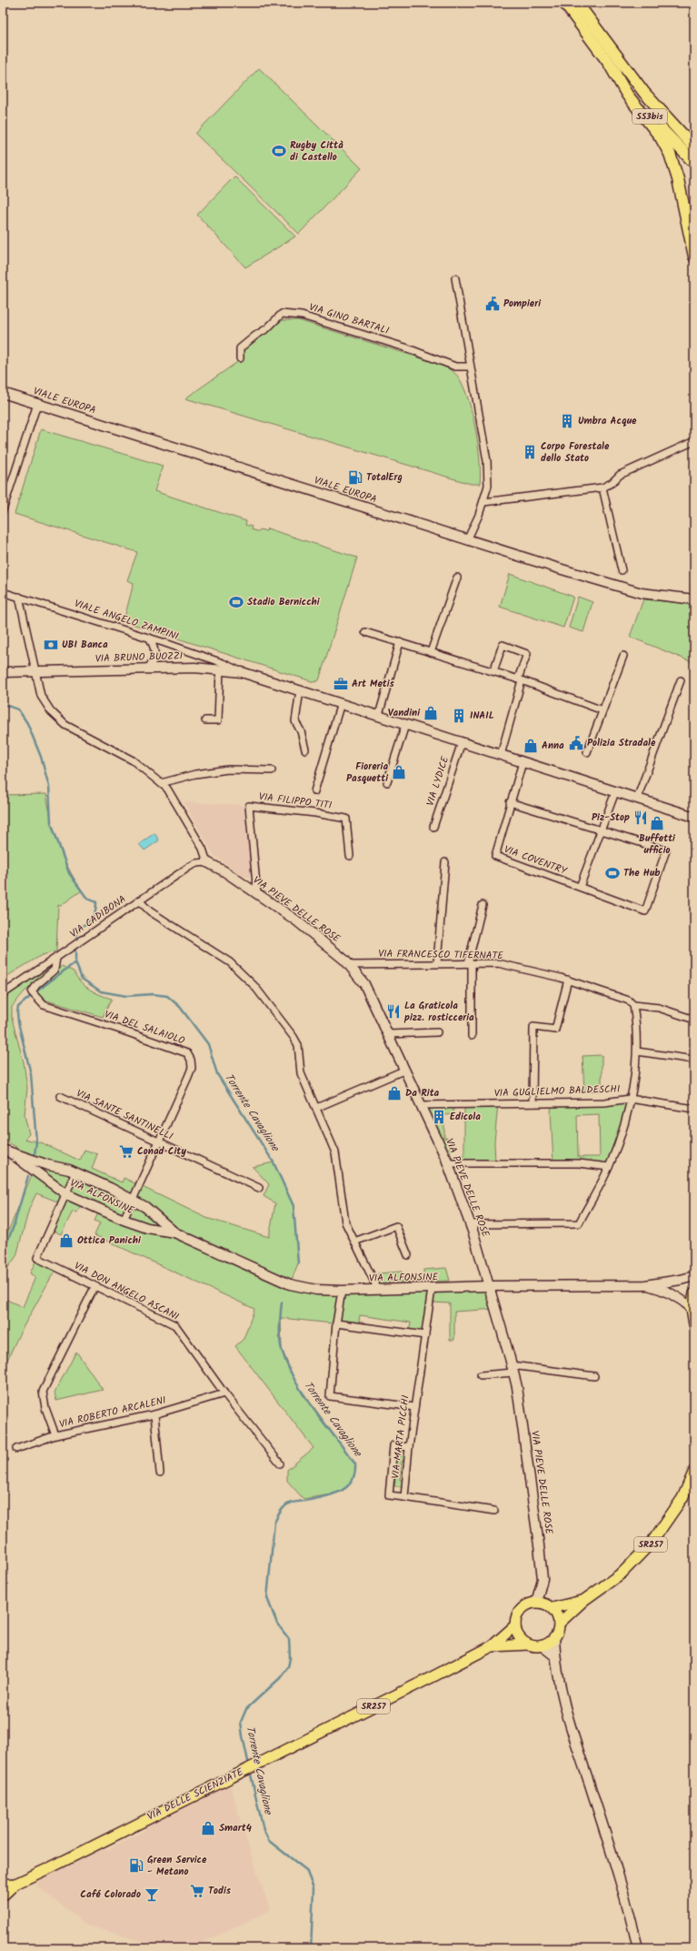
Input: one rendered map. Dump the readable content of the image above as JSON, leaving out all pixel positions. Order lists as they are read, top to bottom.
{
  "streets": {
    "highway": ["SS3bis"],
    "main road": [
      "VIALE EUROPA",
      "VIA BRUNO BUOZZI",
      "VIA PIEVE DELLE ROSE",
      "VIA ALFONSINE",
      "SR257",
      "VIA DELLE SCIENZIATE"
    ],
    "street": [
      "VIA GINO BARTALI",
      "VIALE ANGELO ZAMPINI",
      "VIA LYDICE",
      "VIA FILIPPO TITI",
      "VIA COVENTRY",
      "VIA CADIBONA",
      "VIA FRANCESCO TIFERNATE",
      "VIA DEL SALAIOLO",
      "VIA GUGLIELMO BALDESCHI",
      "VIA SANTE SANTINELLI",
      "VIA DON ANGELO ASCANI",
      "VIA ROBERTO ARCALENI",
      "VIA MARTA PICCHI"
    ]
  },
  "crossings": [
    ["VIALE ANGELO ZAMPINI", "VIA BRUNO BUOZZI"],
    ["VIA BRUNO BUOZZI", "VIA LYDICE"],
    ["VIA BRUNO BUOZZI", "VIA COVENTRY"],
    ["VIA FILIPPO TITI", "VIA PIEVE DELLE ROSE"],
    ["VIA PIEVE DELLE ROSE", "VIA CADIBONA"],
    ["VIA PIEVE DELLE ROSE", "VIA FRANCESCO TIFERNATE"],
    ["VIA PIEVE DELLE ROSE", "VIA GUGLIELMO BALDESCHI"],
    ["VIA PIEVE DELLE ROSE", "VIA ALFONSINE"],
    ["VIA PIEVE DELLE ROSE", "SR257"],
    ["VIA PIEVE DELLE ROSE", "VIA DELLE SCIENZIATE"],
    ["VIA CADIBONA", "VIA DEL SALAIOLO"],
    ["VIA DEL SALAIOLO", "VIA SANTE SANTINELLI"],
    ["VIA DEL SALAIOLO", "VIA ALFONSINE"],
    ["VIA ALFONSINE", "VIA DON ANGELO ASCANI"],
    ["VIA ALFONSINE", "VIA MARTA PICCHI"],
    ["VIA DON ANGELO ASCANI", "VIA ROBERTO ARCALENI"],
    ["SR257", "VIA DELLE SCIENZIATE"]
  ],
  "water": ["Torrente Cavaglione"],
  "places": {
    "sports": ["Rugby Città di Castello", "Stadio Bernicchi", "The Hub"],
    "public building": ["Pompieri", "Polizia Stradale"],
    "building": [
      "Umbra Acque",
      "Corpo Forestale dello Stato",
      "INAIL",
      "Edicola"
    ],
    "fuel station": ["TotalErg", "Green Service - Metano"],
    "bank": ["UBI Banca"],
    "office": ["Art Metis"],
    "shop": [
      "Vandini",
      "Anna",
      "Fioreria Pasquetti",
      "Buffetti ufficio",
      "Da Rita",
      "Ottica Panichi",
      "Smart4"
    ],
    "restaurant": ["Piz-Stop", "La Graticola pizz. rosticceria"],
    "supermarket": ["Conad City", "Todis"],
    "bar": ["Café Colorado"]
  }
}
